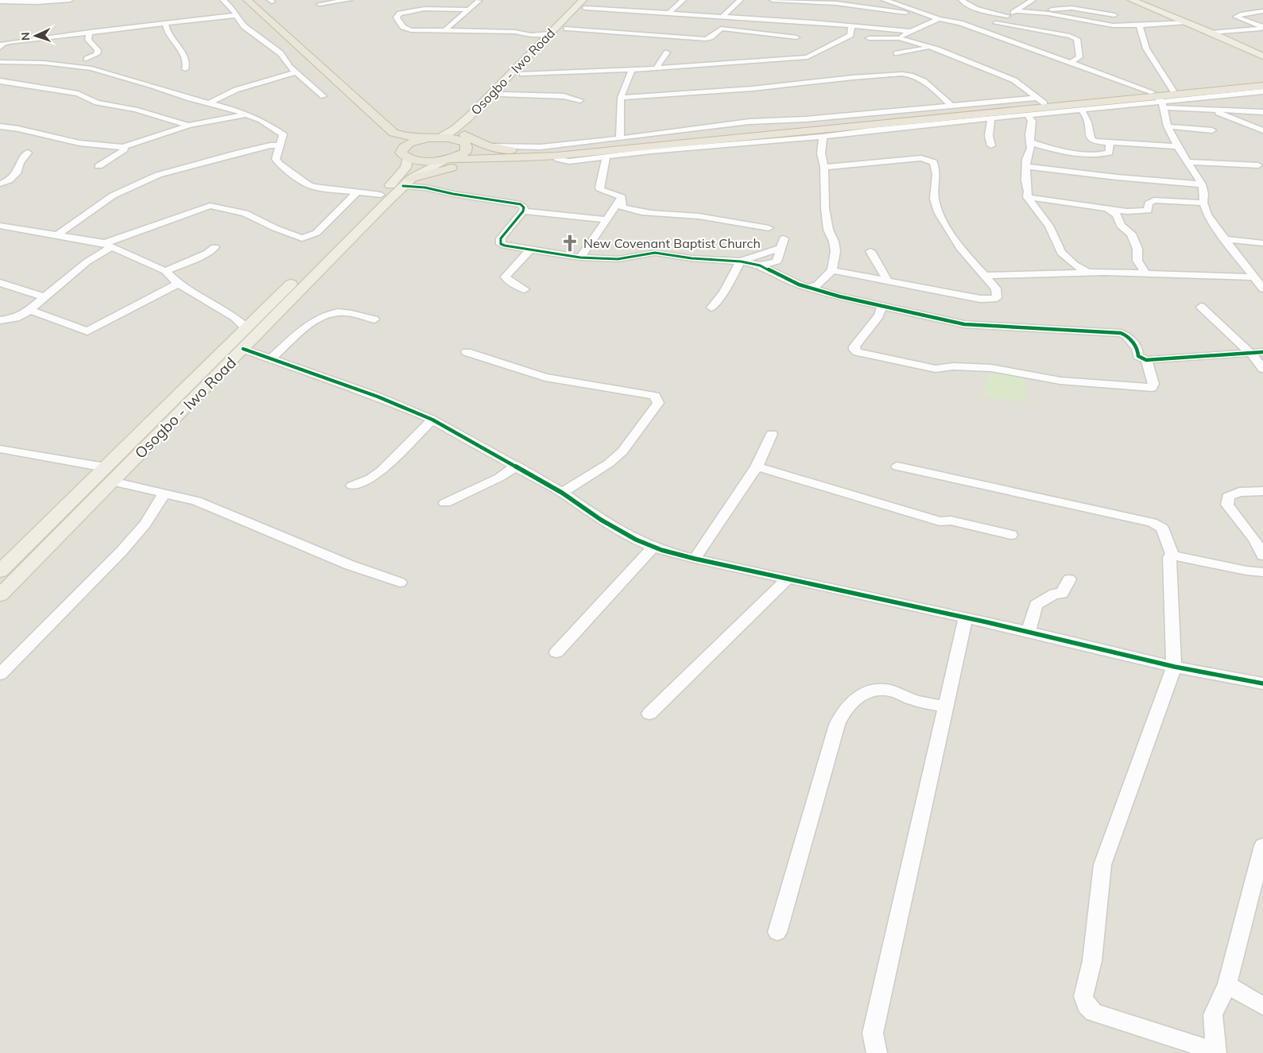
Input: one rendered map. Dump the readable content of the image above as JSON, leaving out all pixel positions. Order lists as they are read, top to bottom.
{
  "streets": {
    "main road": ["Osogbo - Iwo Road"]
  },
  "places": {
    "church": ["New Covenant Baptist Church"]
  },
  "north": "left"
}
